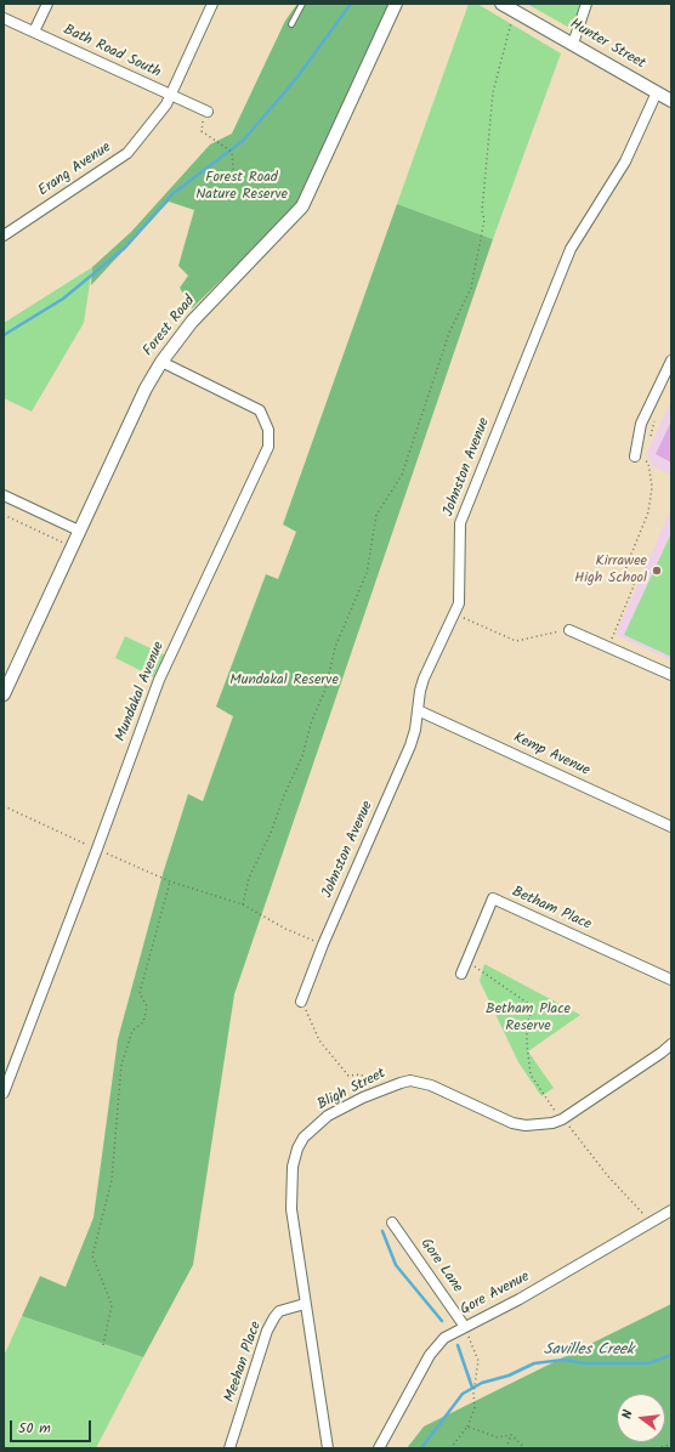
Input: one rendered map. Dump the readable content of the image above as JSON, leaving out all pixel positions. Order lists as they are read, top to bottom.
{
  "streets": {
    "street": [
      "Hunter Street",
      "Bath Road South",
      "Erang Avenue",
      "Forest Road",
      "Johnston Avenue",
      "Mundakal Avenue",
      "Kemp Avenue",
      "Betham Place",
      "Bligh Street",
      "Gore Lane",
      "Gore Avenue",
      "Meehan Place"
    ]
  },
  "crossings": [
    ["Hunter Street", "Johnston Avenue"],
    ["Bath Road South", "Erang Avenue"],
    ["Forest Road", "Mundakal Avenue"],
    ["Johnston Avenue", "Kemp Avenue"],
    ["Bligh Street", "Meehan Place"],
    ["Gore Lane", "Gore Avenue"]
  ],
  "water": ["Savilles Creek"],
  "parks": ["Forest Road Nature Reserve", "Mundakal Reserve", "Betham Place Reserve"],
  "places": ["Kirrawee High School"],
  "scale_bar": "50 m",
  "north": "left"
}
